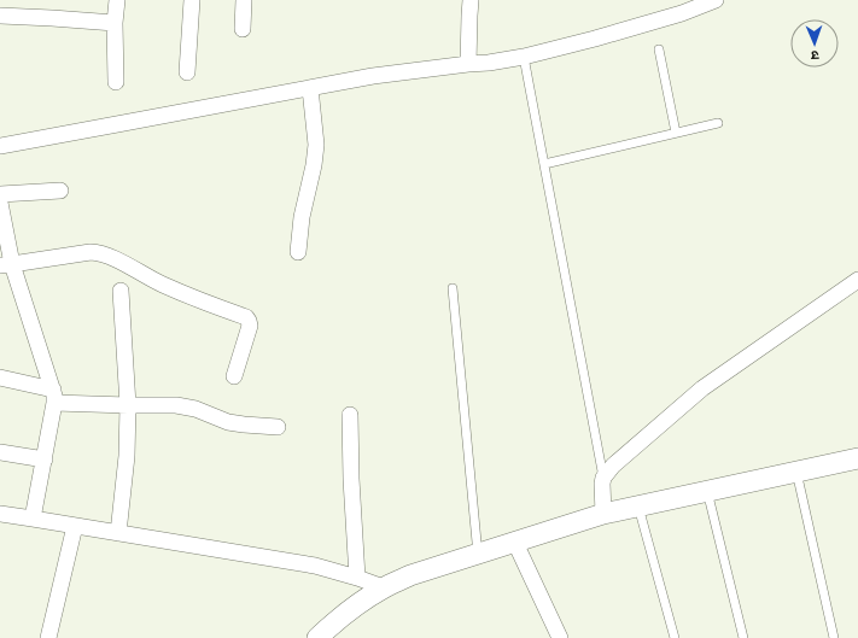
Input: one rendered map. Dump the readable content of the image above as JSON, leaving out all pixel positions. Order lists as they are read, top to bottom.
{
  "north": "bottom"
}
